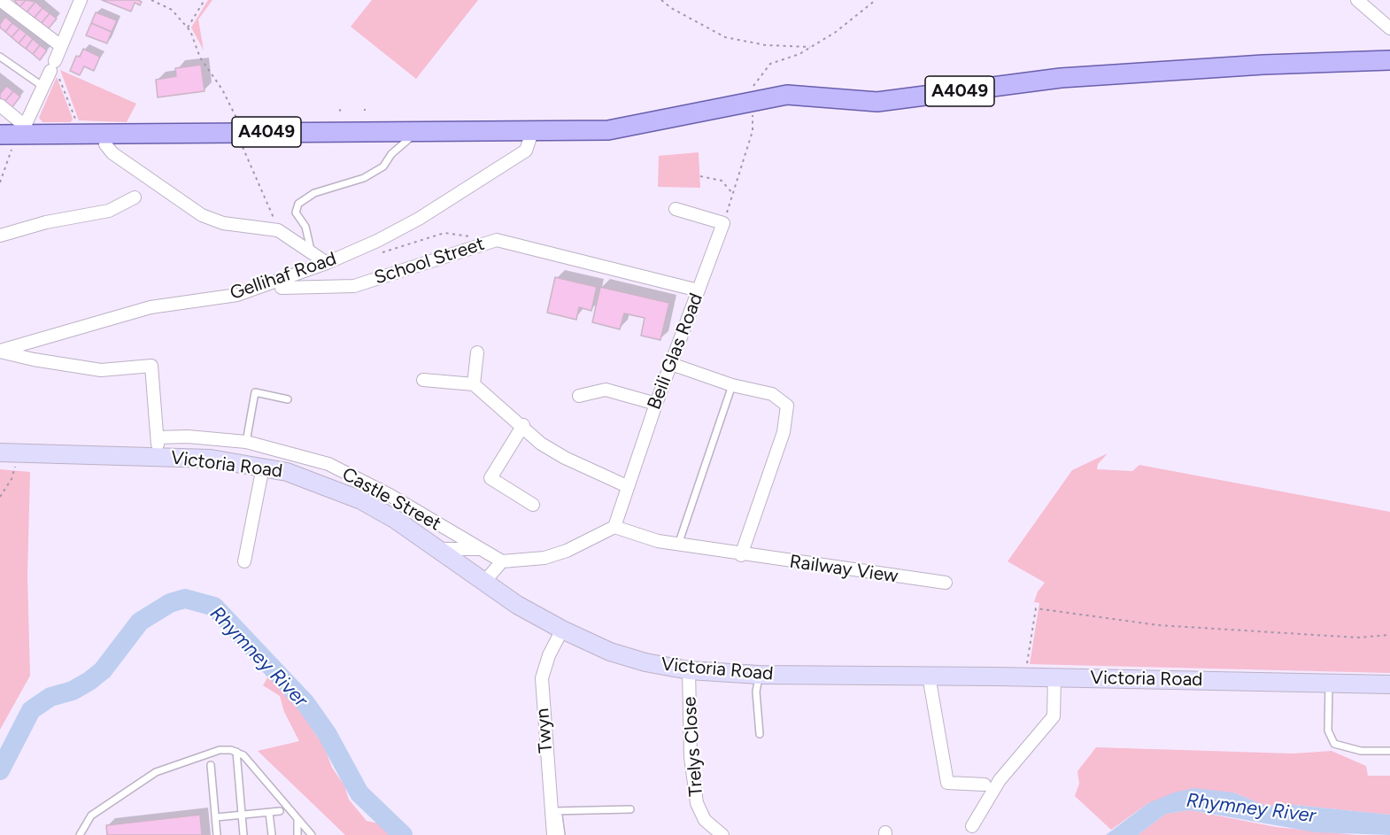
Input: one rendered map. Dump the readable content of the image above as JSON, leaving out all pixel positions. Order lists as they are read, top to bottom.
{
  "streets": {
    "main road": ["A4049", "Victoria Road"],
    "street": [
      "School Street",
      "Gellihaf Road",
      "Beili Glas Road",
      "Castle Street",
      "Railway View",
      "Twyn",
      "Trelys Close"
    ]
  },
  "crossings": [
    ["A4049", "Gellihaf Road"],
    ["School Street", "Beili Glas Road"],
    ["Beili Glas Road", "Railway View"],
    ["Victoria Road", "Twyn"],
    ["Victoria Road", "Trelys Close"]
  ],
  "water": ["Rhymney River"]
}
